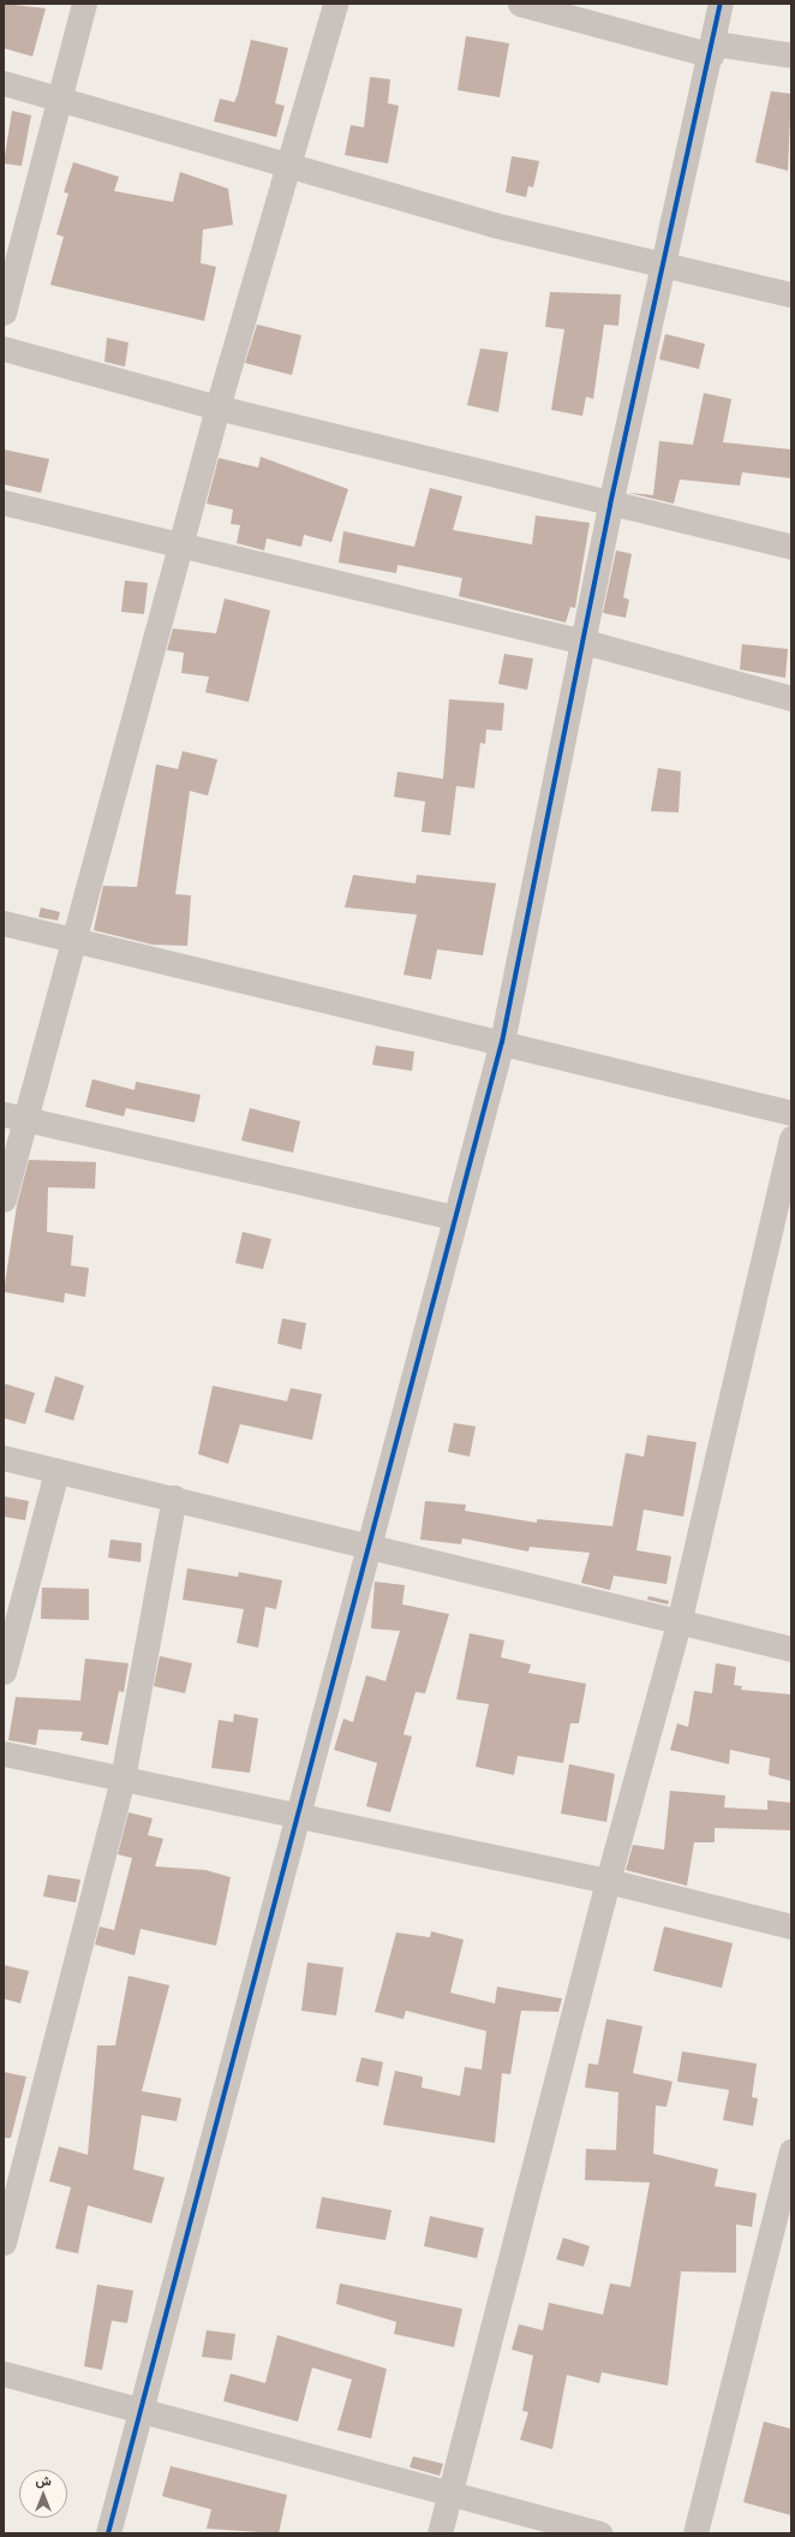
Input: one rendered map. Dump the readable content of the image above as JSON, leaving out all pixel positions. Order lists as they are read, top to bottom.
{
  "north": "top"
}
